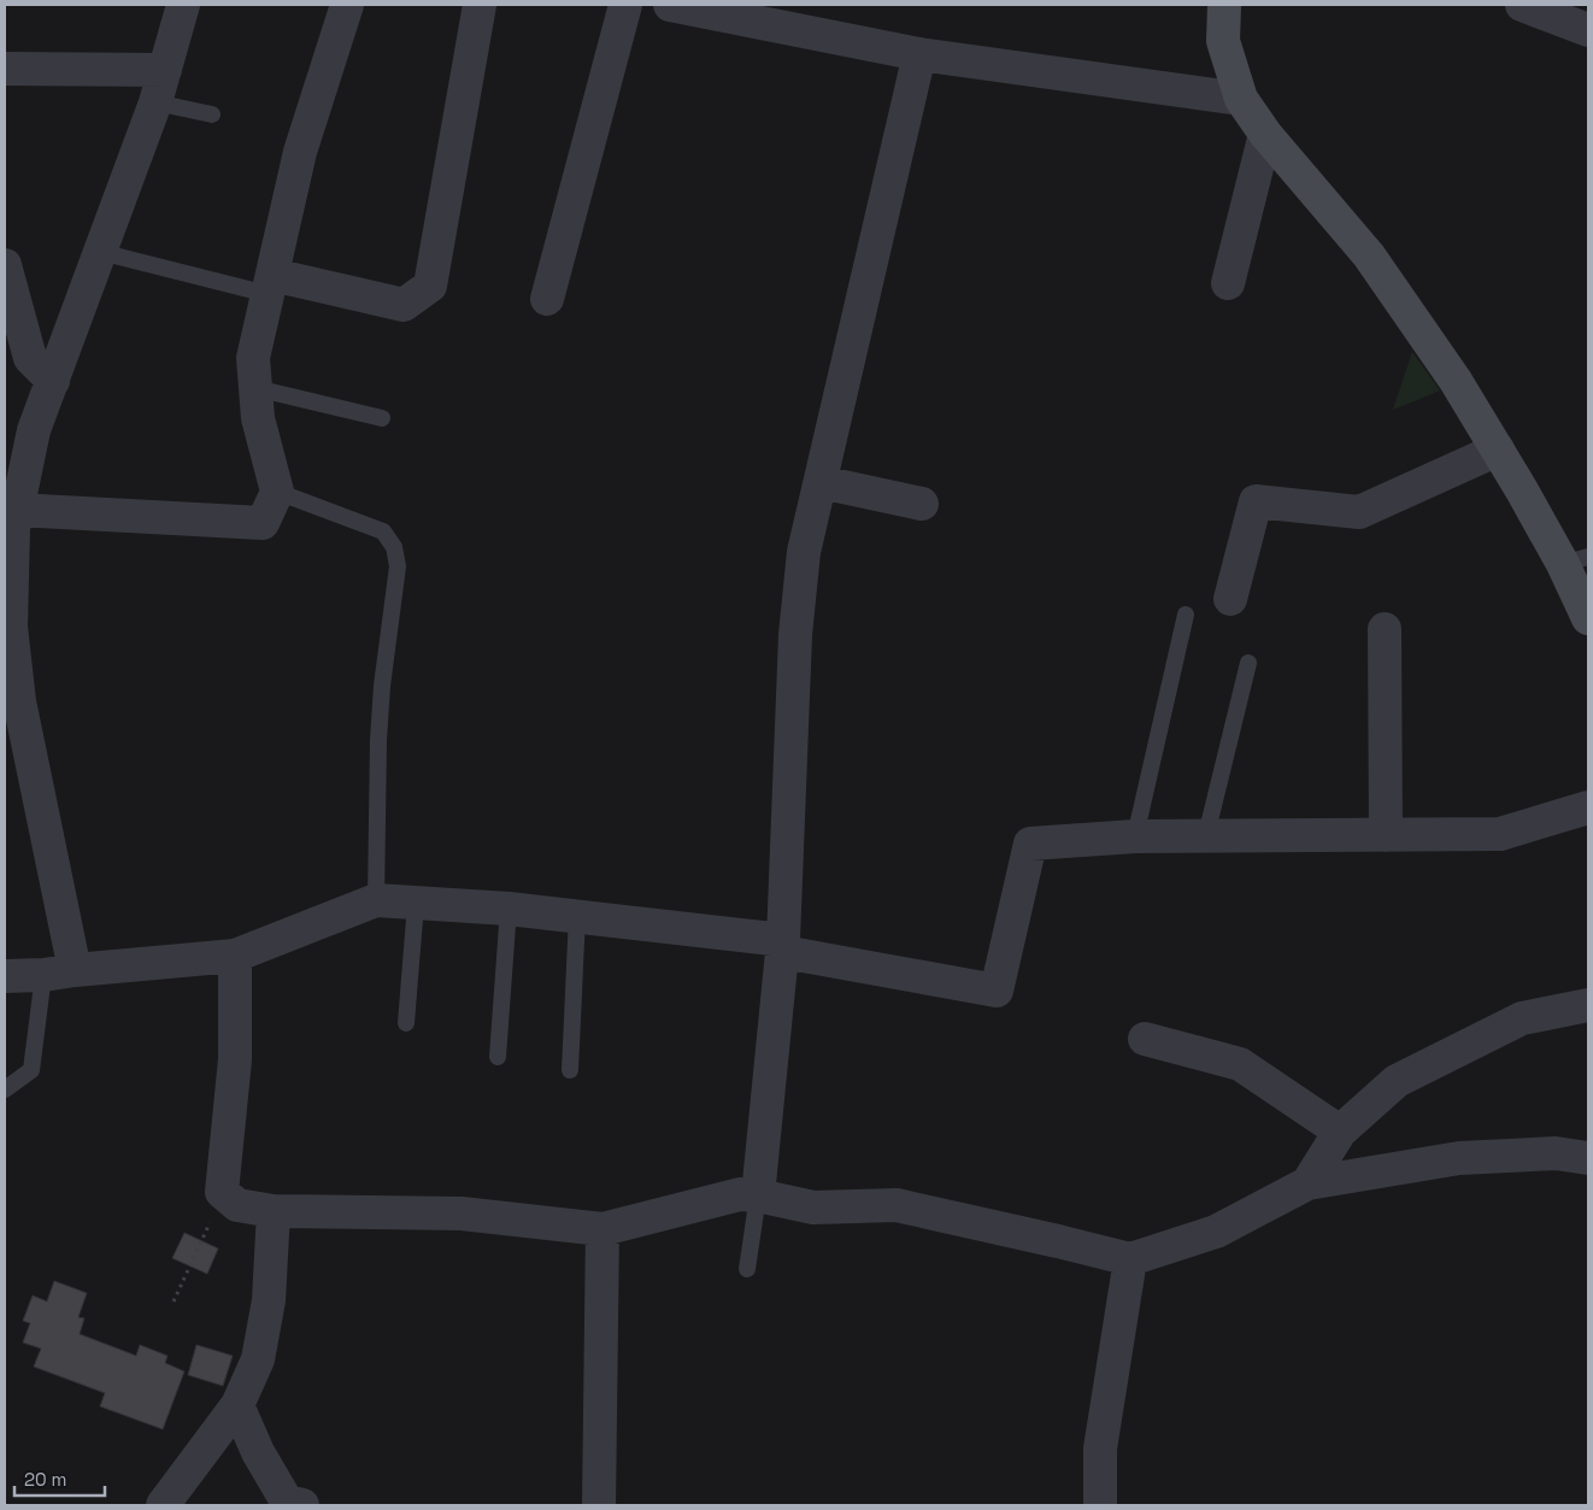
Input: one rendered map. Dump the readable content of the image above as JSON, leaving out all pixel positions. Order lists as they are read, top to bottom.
{
  "scale_bar": "20 m"
}
